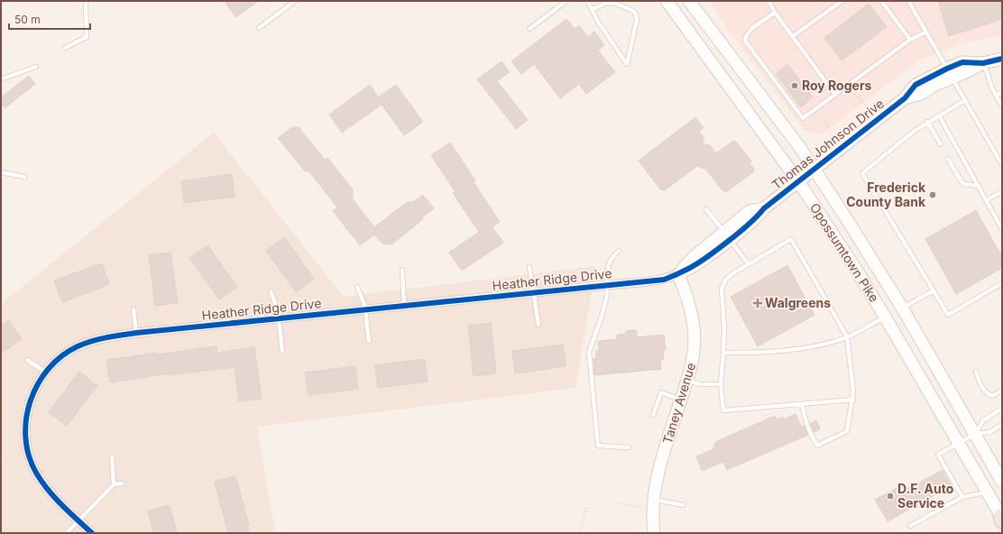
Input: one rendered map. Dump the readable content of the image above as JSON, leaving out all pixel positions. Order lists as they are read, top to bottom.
{
  "streets": {
    "main road": ["Thomas Johnson Drive", "Opossumtown Pike", "Taney Avenue"],
    "street": ["Heather Ridge Drive"]
  },
  "crossings": [
    ["Thomas Johnson Drive", "Opossumtown Pike"],
    ["Thomas Johnson Drive", "Heather Ridge Drive"],
    ["Thomas Johnson Drive", "Taney Avenue"],
    ["Heather Ridge Drive", "Taney Avenue"]
  ],
  "places": {
    "other": ["Roy Rogers", "Frederick County Bank", "D.F. Auto Service"],
    "health": ["Walgreens"]
  },
  "scale_bar": "50 m"
}
